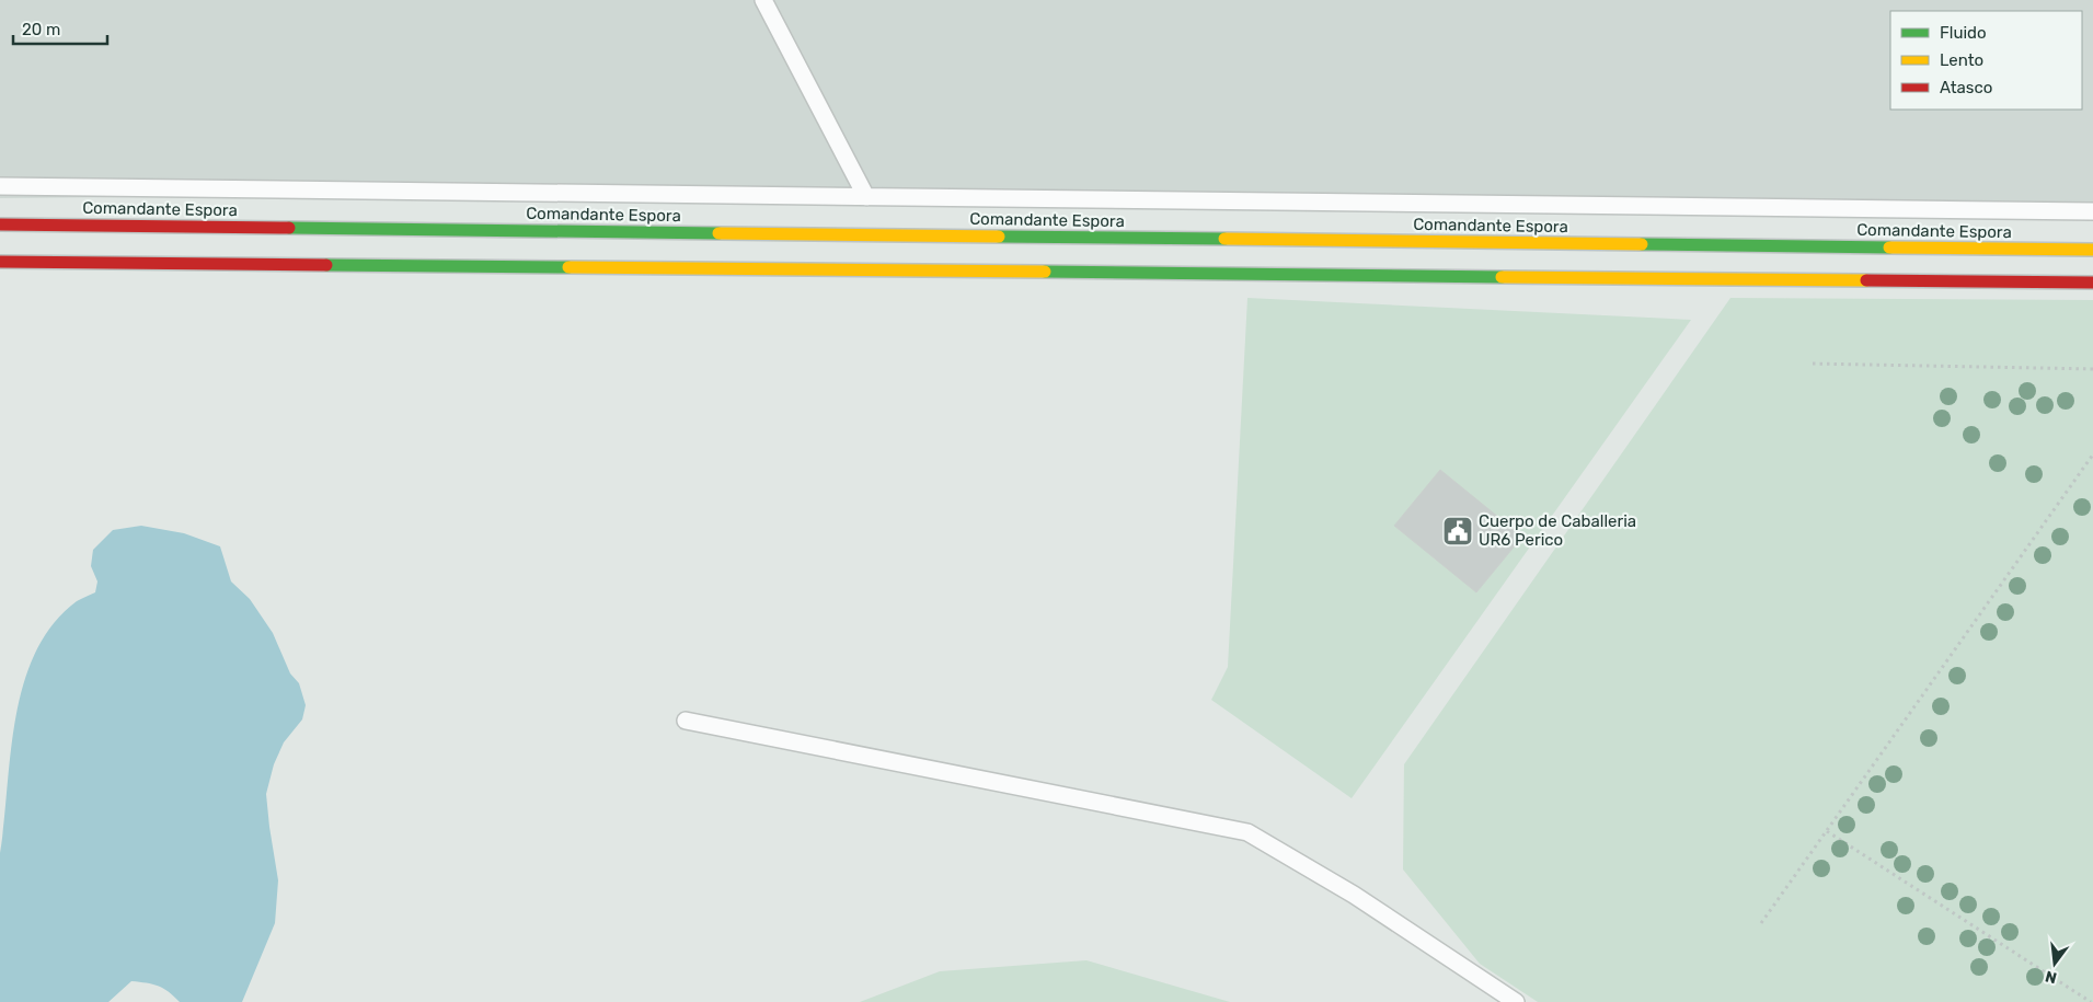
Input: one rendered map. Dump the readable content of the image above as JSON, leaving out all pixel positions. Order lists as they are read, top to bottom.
{
  "streets": {
    "main road": ["Comandante Espora"]
  },
  "places": {
    "public building": ["Cuerpo de Caballeria UR6 Perico"]
  },
  "legend": ["Fluido", "Lento", "Atasco"],
  "scale_bar": "20 m",
  "north": "bottom"
}
